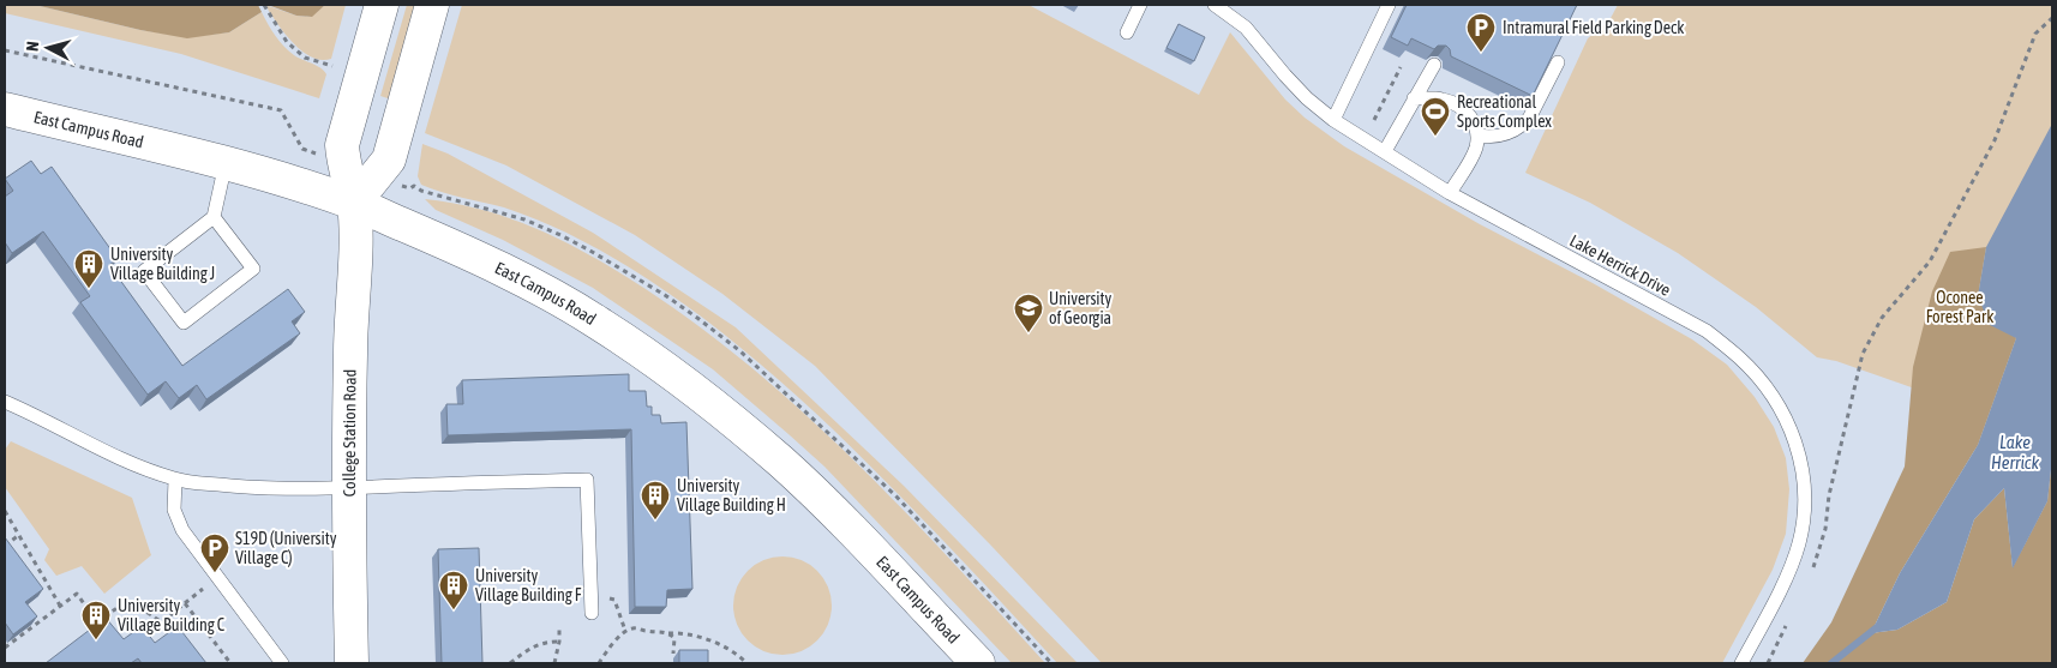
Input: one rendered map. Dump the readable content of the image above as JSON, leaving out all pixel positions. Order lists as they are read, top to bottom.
{
  "streets": {
    "main road": ["East Campus Road", "College Station Road"],
    "lane": ["Lake Herrick Drive"]
  },
  "crossings": [
    ["East Campus Road", "College Station Road"]
  ],
  "water": ["Lake Herrick"],
  "parks": ["Oconee Forest Park"],
  "places": {
    "parking": ["Intramural Field Parking Deck", "S19D (University Village C)"],
    "sports": ["Recreational Sports Complex"],
    "building": [
      "University Village Building J",
      "University Village Building H",
      "University Village Building F",
      "University Village Building C"
    ],
    "school or university": ["University of Georgia"]
  },
  "north": "left"
}
